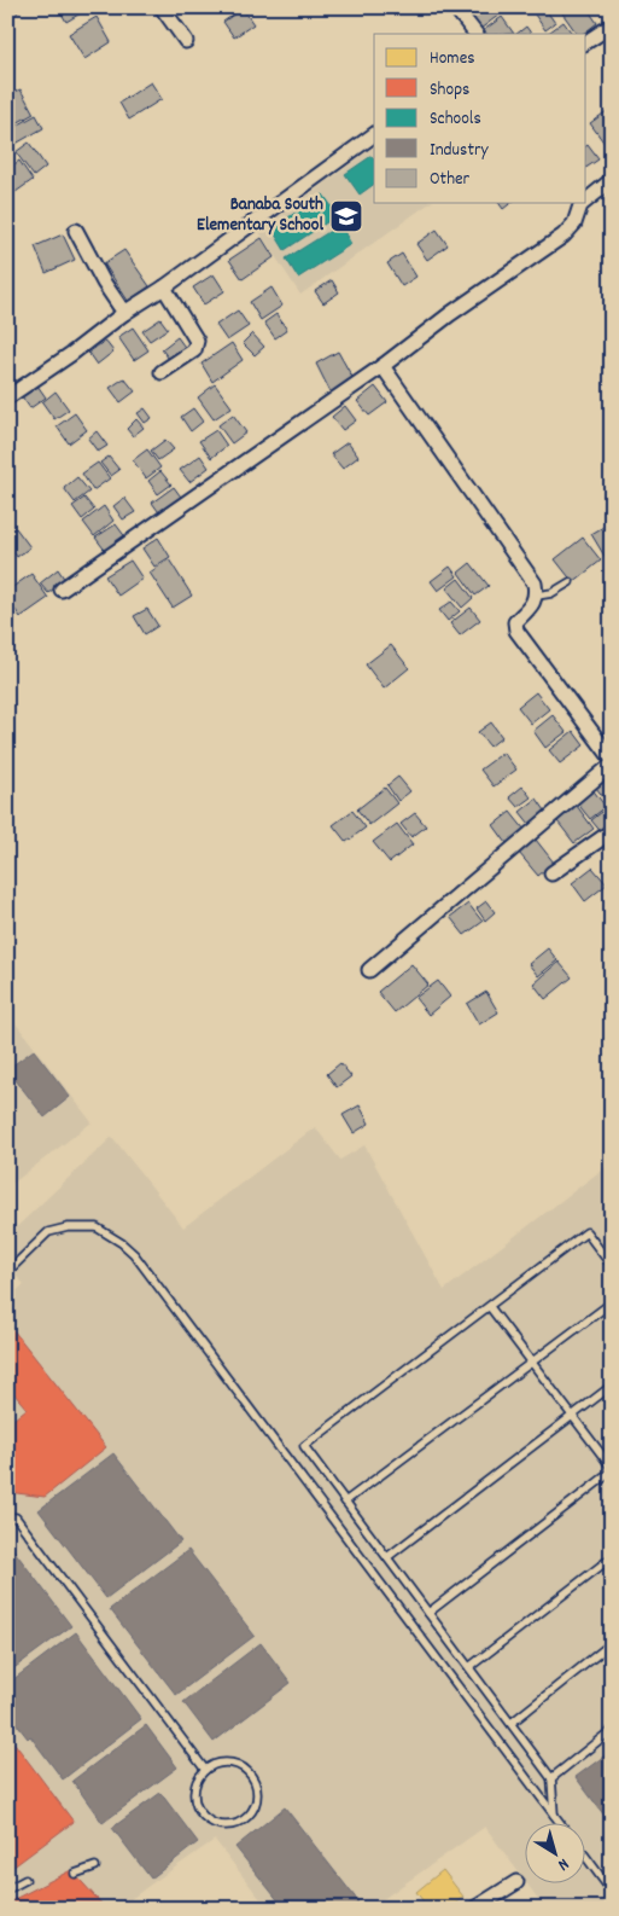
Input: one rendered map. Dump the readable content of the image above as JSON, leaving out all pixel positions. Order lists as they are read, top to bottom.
{
  "places": {
    "school or university": ["Banaba South Elementary School"]
  },
  "legend": [
    "Homes",
    "Shops",
    "Schools",
    "Industry",
    "Other"
  ],
  "north": "bottom right"
}
